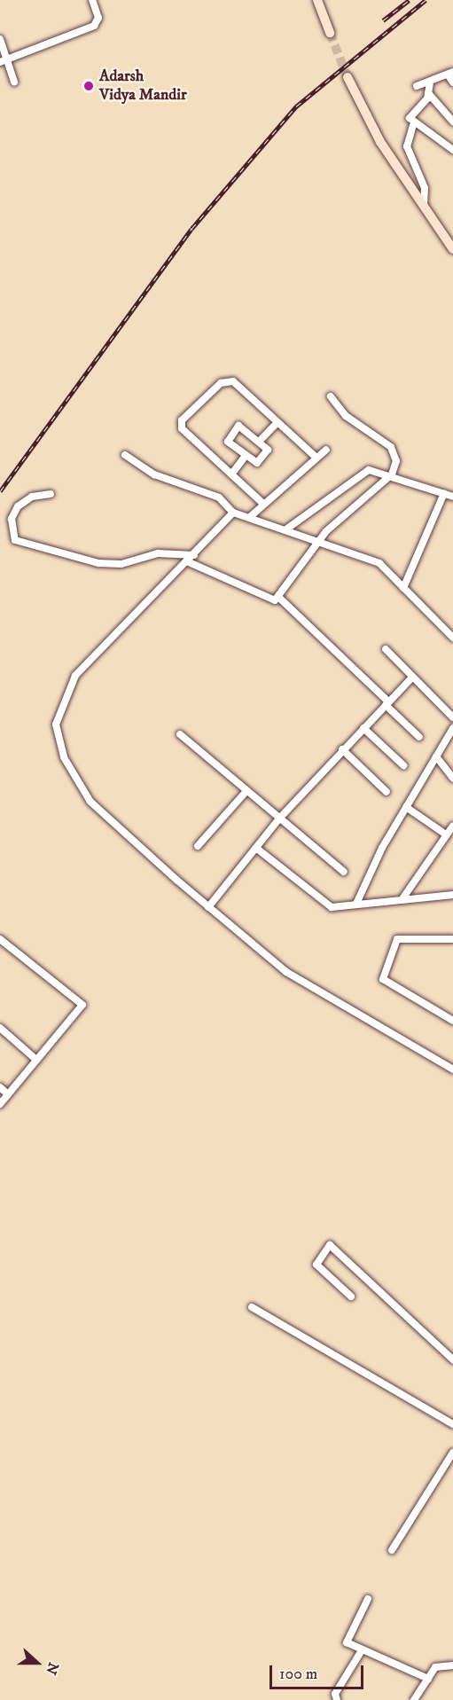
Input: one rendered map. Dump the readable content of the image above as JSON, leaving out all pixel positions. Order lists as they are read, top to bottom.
{
  "places": ["Adarsh Vidya Mandir"],
  "scale_bar": "100 m",
  "north": "right"
}
